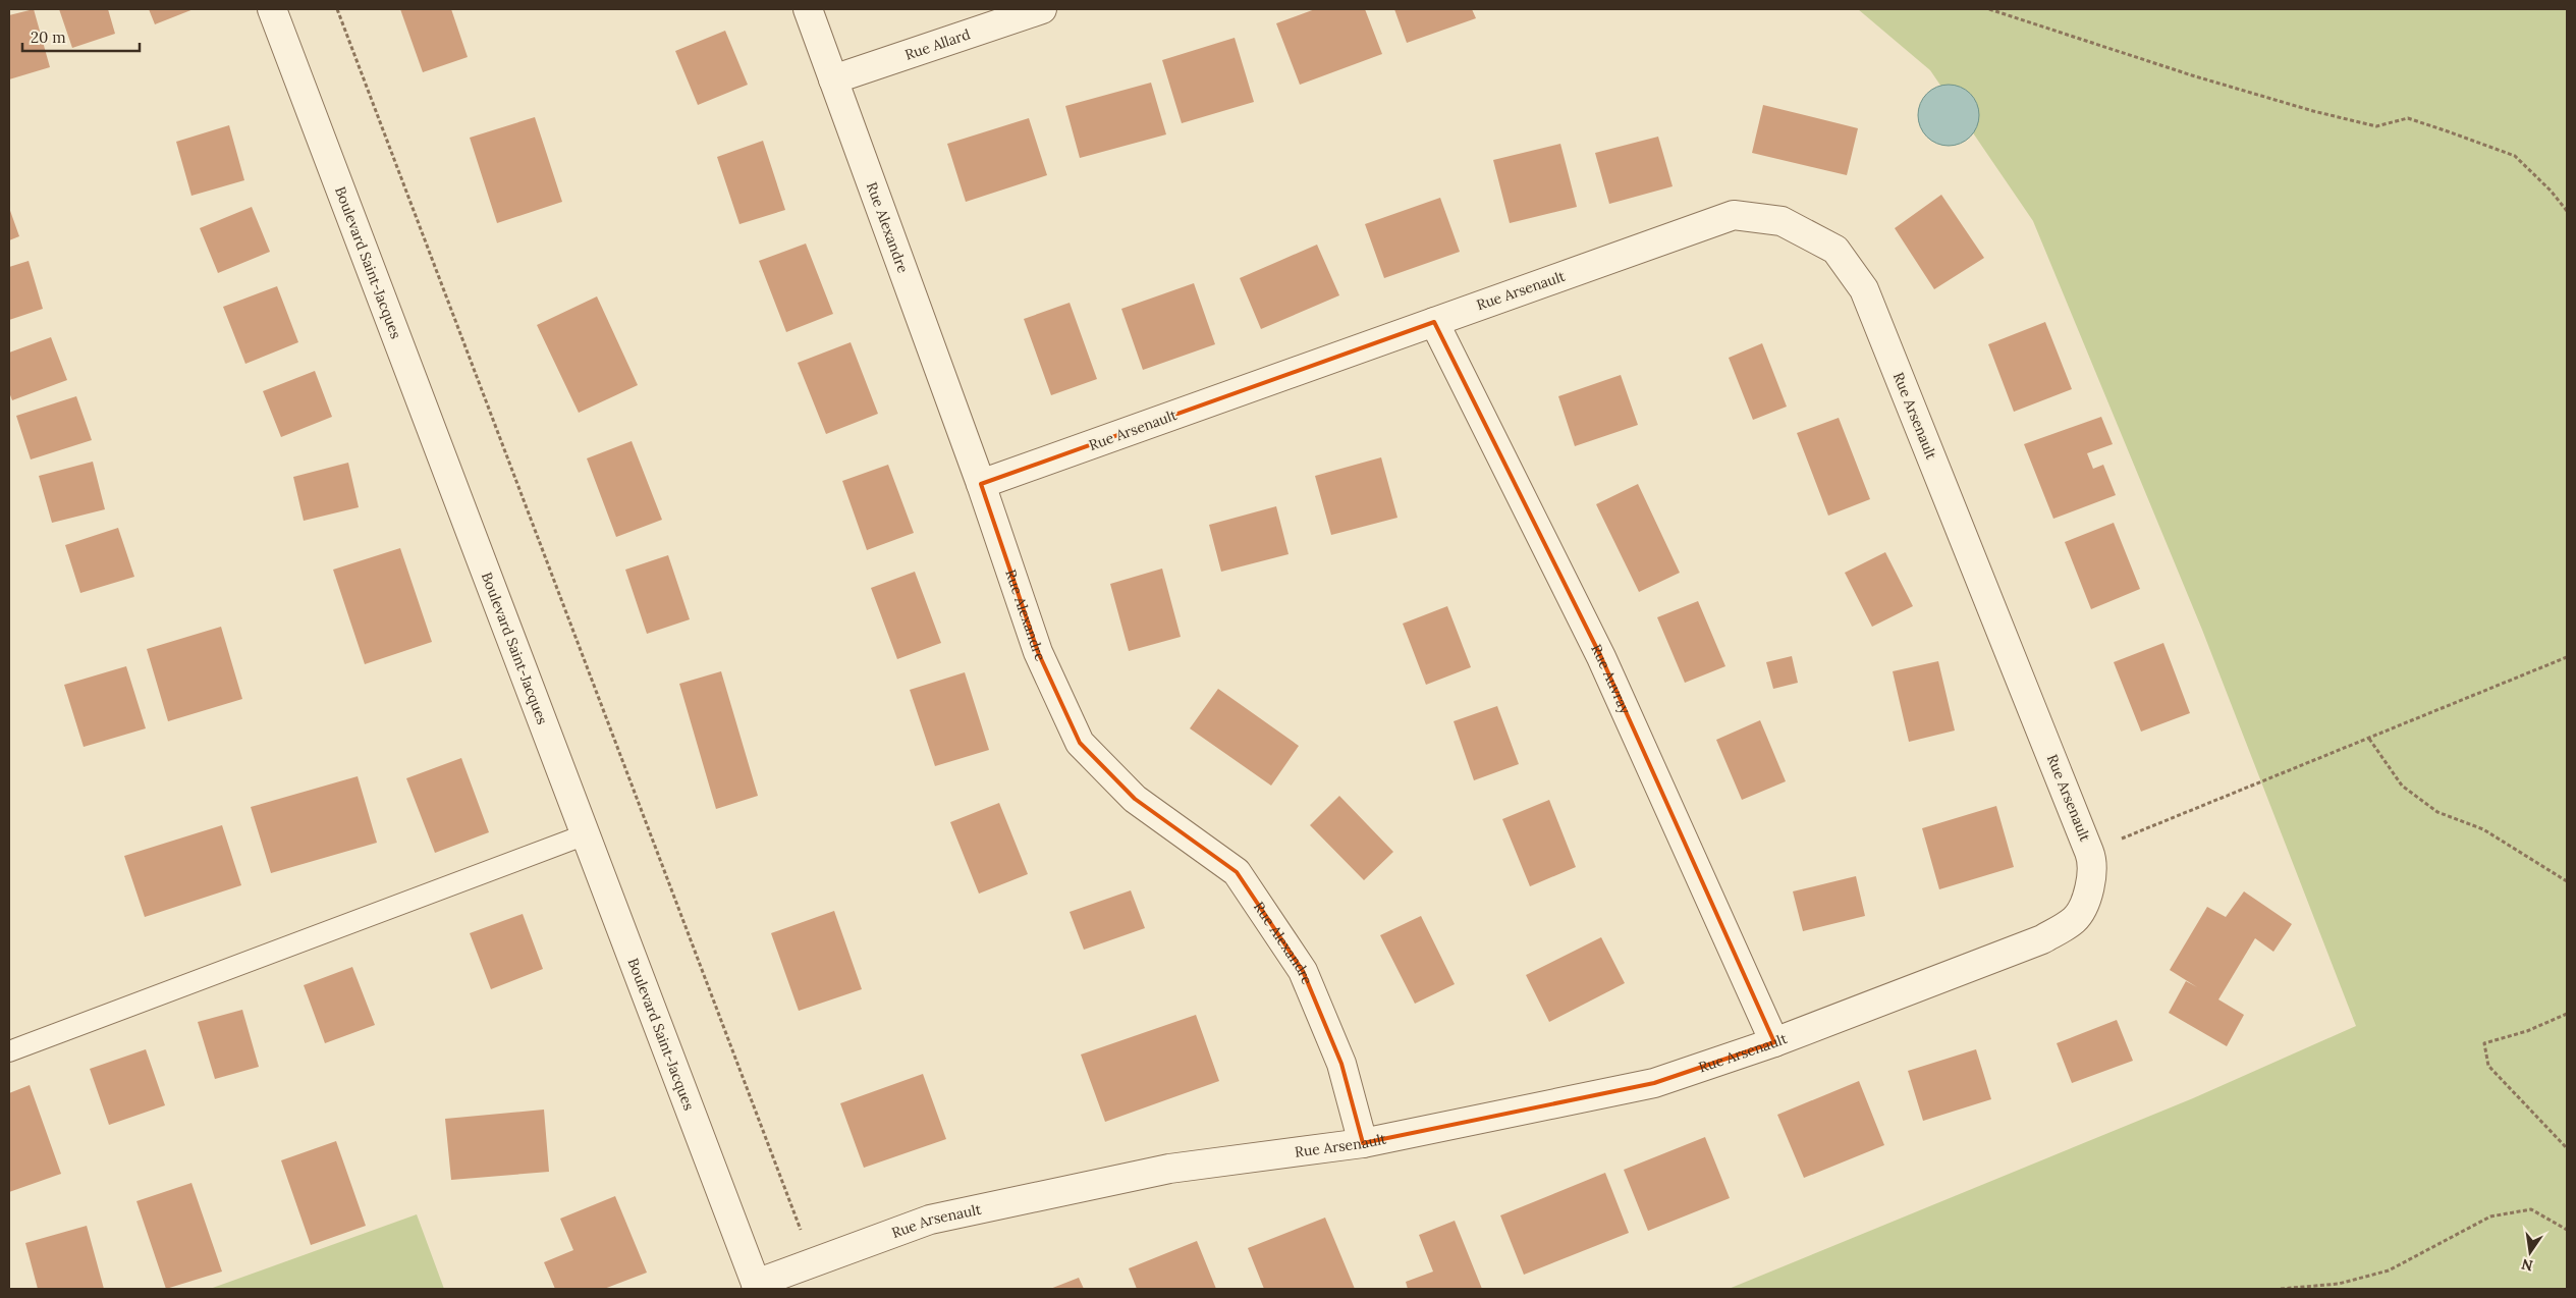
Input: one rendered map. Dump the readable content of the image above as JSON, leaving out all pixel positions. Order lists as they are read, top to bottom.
{
  "streets": {
    "street": [
      "Rue Allard",
      "Rue Alexandre",
      "Boulevard Saint-Jacques",
      "Rue Arsenault",
      "Rue Auvray"
    ]
  },
  "crossings": [
    ["Rue Allard", "Rue Alexandre"],
    ["Rue Alexandre", "Rue Arsenault"],
    ["Boulevard Saint-Jacques", "Rue Arsenault"],
    ["Rue Arsenault", "Rue Auvray"]
  ],
  "scale_bar": "20 m",
  "north": "bottom"
}
